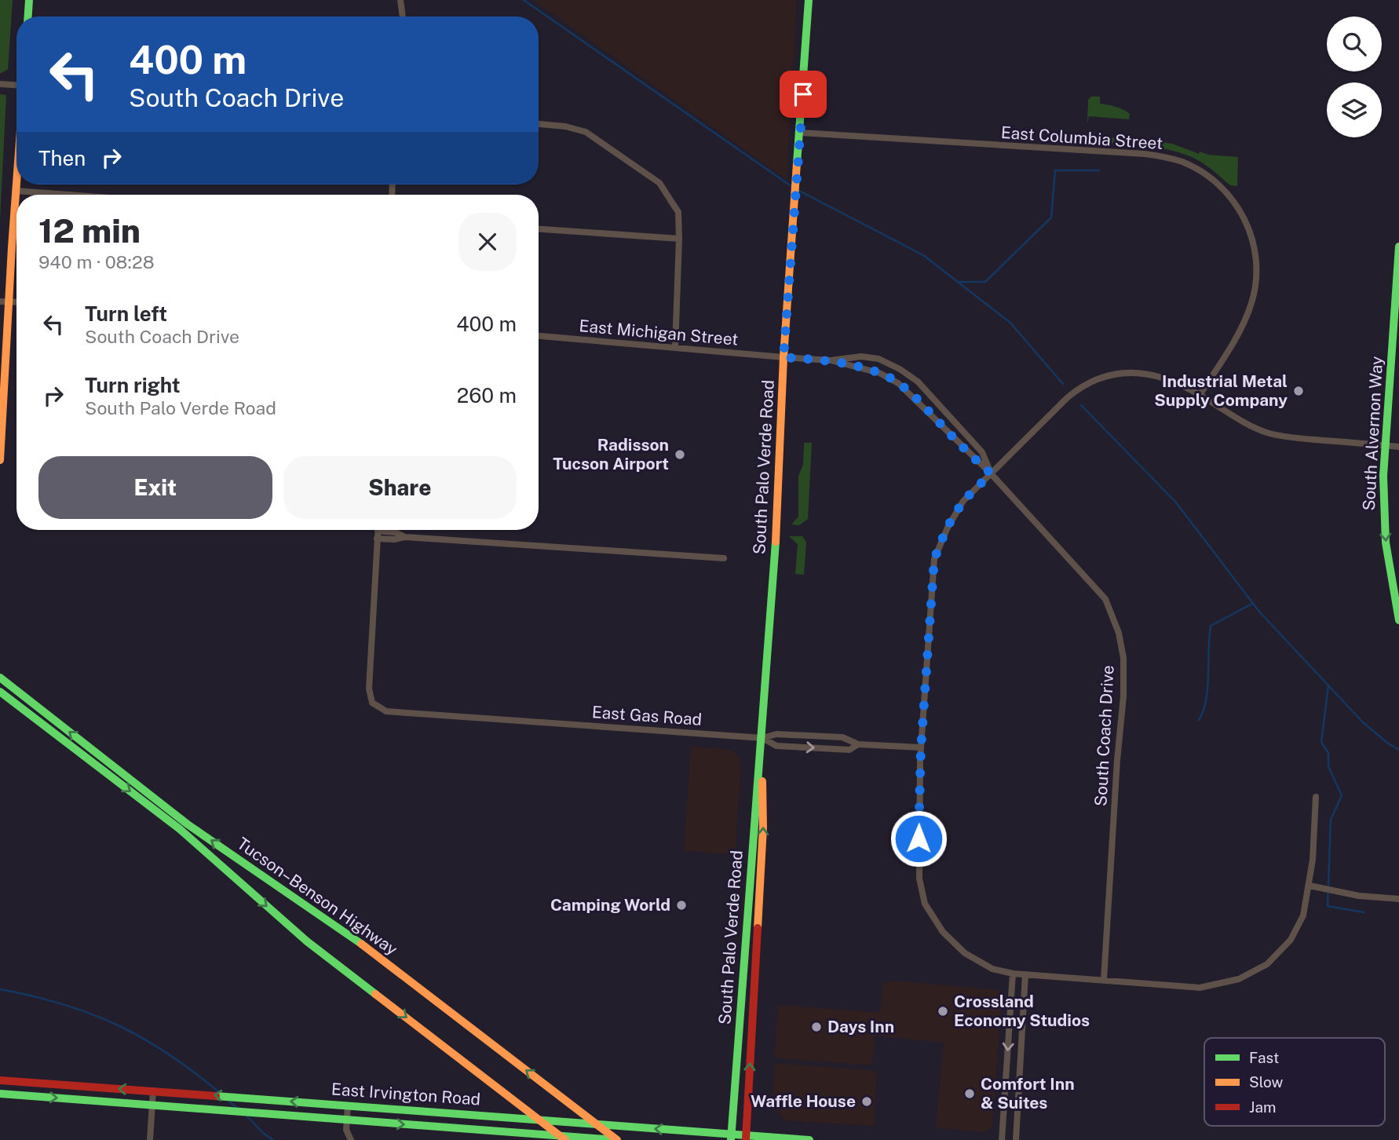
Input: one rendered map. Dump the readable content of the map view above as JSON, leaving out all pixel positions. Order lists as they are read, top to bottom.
{
  "streets": {
    "main road": [
      "South Alvernon Way",
      "South Palo Verde Road",
      "Tucson–Benson Highway",
      "East Irvington Road"
    ],
    "street": [
      "East Columbia Street",
      "East Michigan Street",
      "East Gas Road",
      "South Coach Drive"
    ]
  },
  "crossings": [
    ["East Columbia Street", "South Palo Verde Road"],
    ["East Michigan Street", "South Palo Verde Road"],
    ["East Michigan Street", "South Coach Drive"],
    ["South Palo Verde Road", "East Gas Road"],
    ["South Palo Verde Road", "South Coach Drive"],
    ["South Palo Verde Road", "East Irvington Road"],
    ["Tucson–Benson Highway", "East Irvington Road"]
  ],
  "one_way": ["South Alvernon Way"],
  "places": [
    "Industrial Metal Supply Company",
    "Radisson Tucson Airport",
    "Camping World",
    "Crossland Economy Studios",
    "Days Inn",
    "Comfort Inn & Suites",
    "Waffle House"
  ],
  "legend": ["Fast", "Slow", "Jam"],
  "page": {
    "turn": ["400 m", "South Coach Drive"],
    "then": "Then",
    "heading": ["12 min", "940 m · 08:28"],
    "list": [
      {
        "name": "Turn left",
        "note": "South Coach Drive",
        "value": "400 m"
      },
      {
        "name": "Turn right",
        "note": "South Palo Verde Road",
        "value": "260 m"
      }
    ],
    "buttons": ["Exit", "Share"]
  }
}
